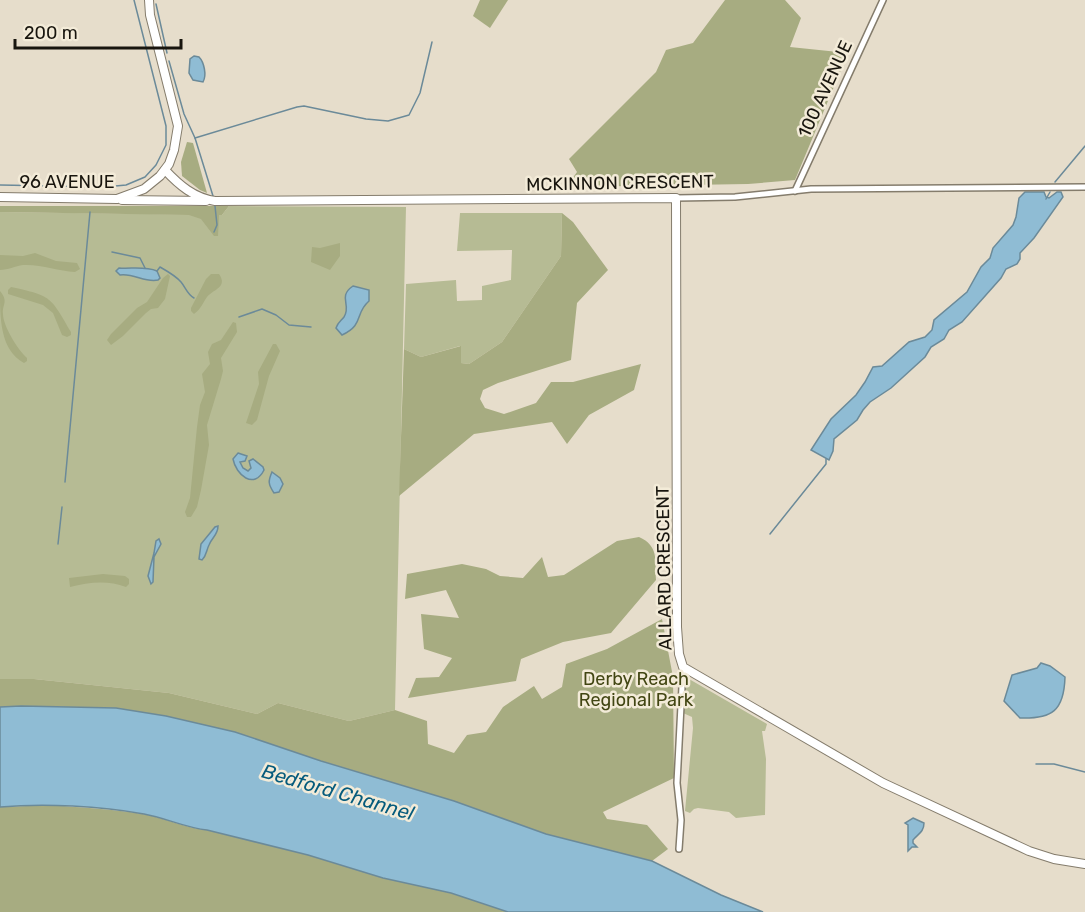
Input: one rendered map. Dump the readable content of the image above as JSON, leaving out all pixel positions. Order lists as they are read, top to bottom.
{
  "streets": {
    "street": [
      "100 AVENUE",
      "96 AVENUE",
      "MCKINNON CRESCENT",
      "ALLARD CRESCENT"
    ]
  },
  "crossings": [
    ["100 AVENUE", "MCKINNON CRESCENT"],
    ["96 AVENUE", "MCKINNON CRESCENT"],
    ["MCKINNON CRESCENT", "ALLARD CRESCENT"]
  ],
  "water": ["Bedford Channel"],
  "parks": ["Derby Reach Regional Park"],
  "scale_bar": "200 m"
}
